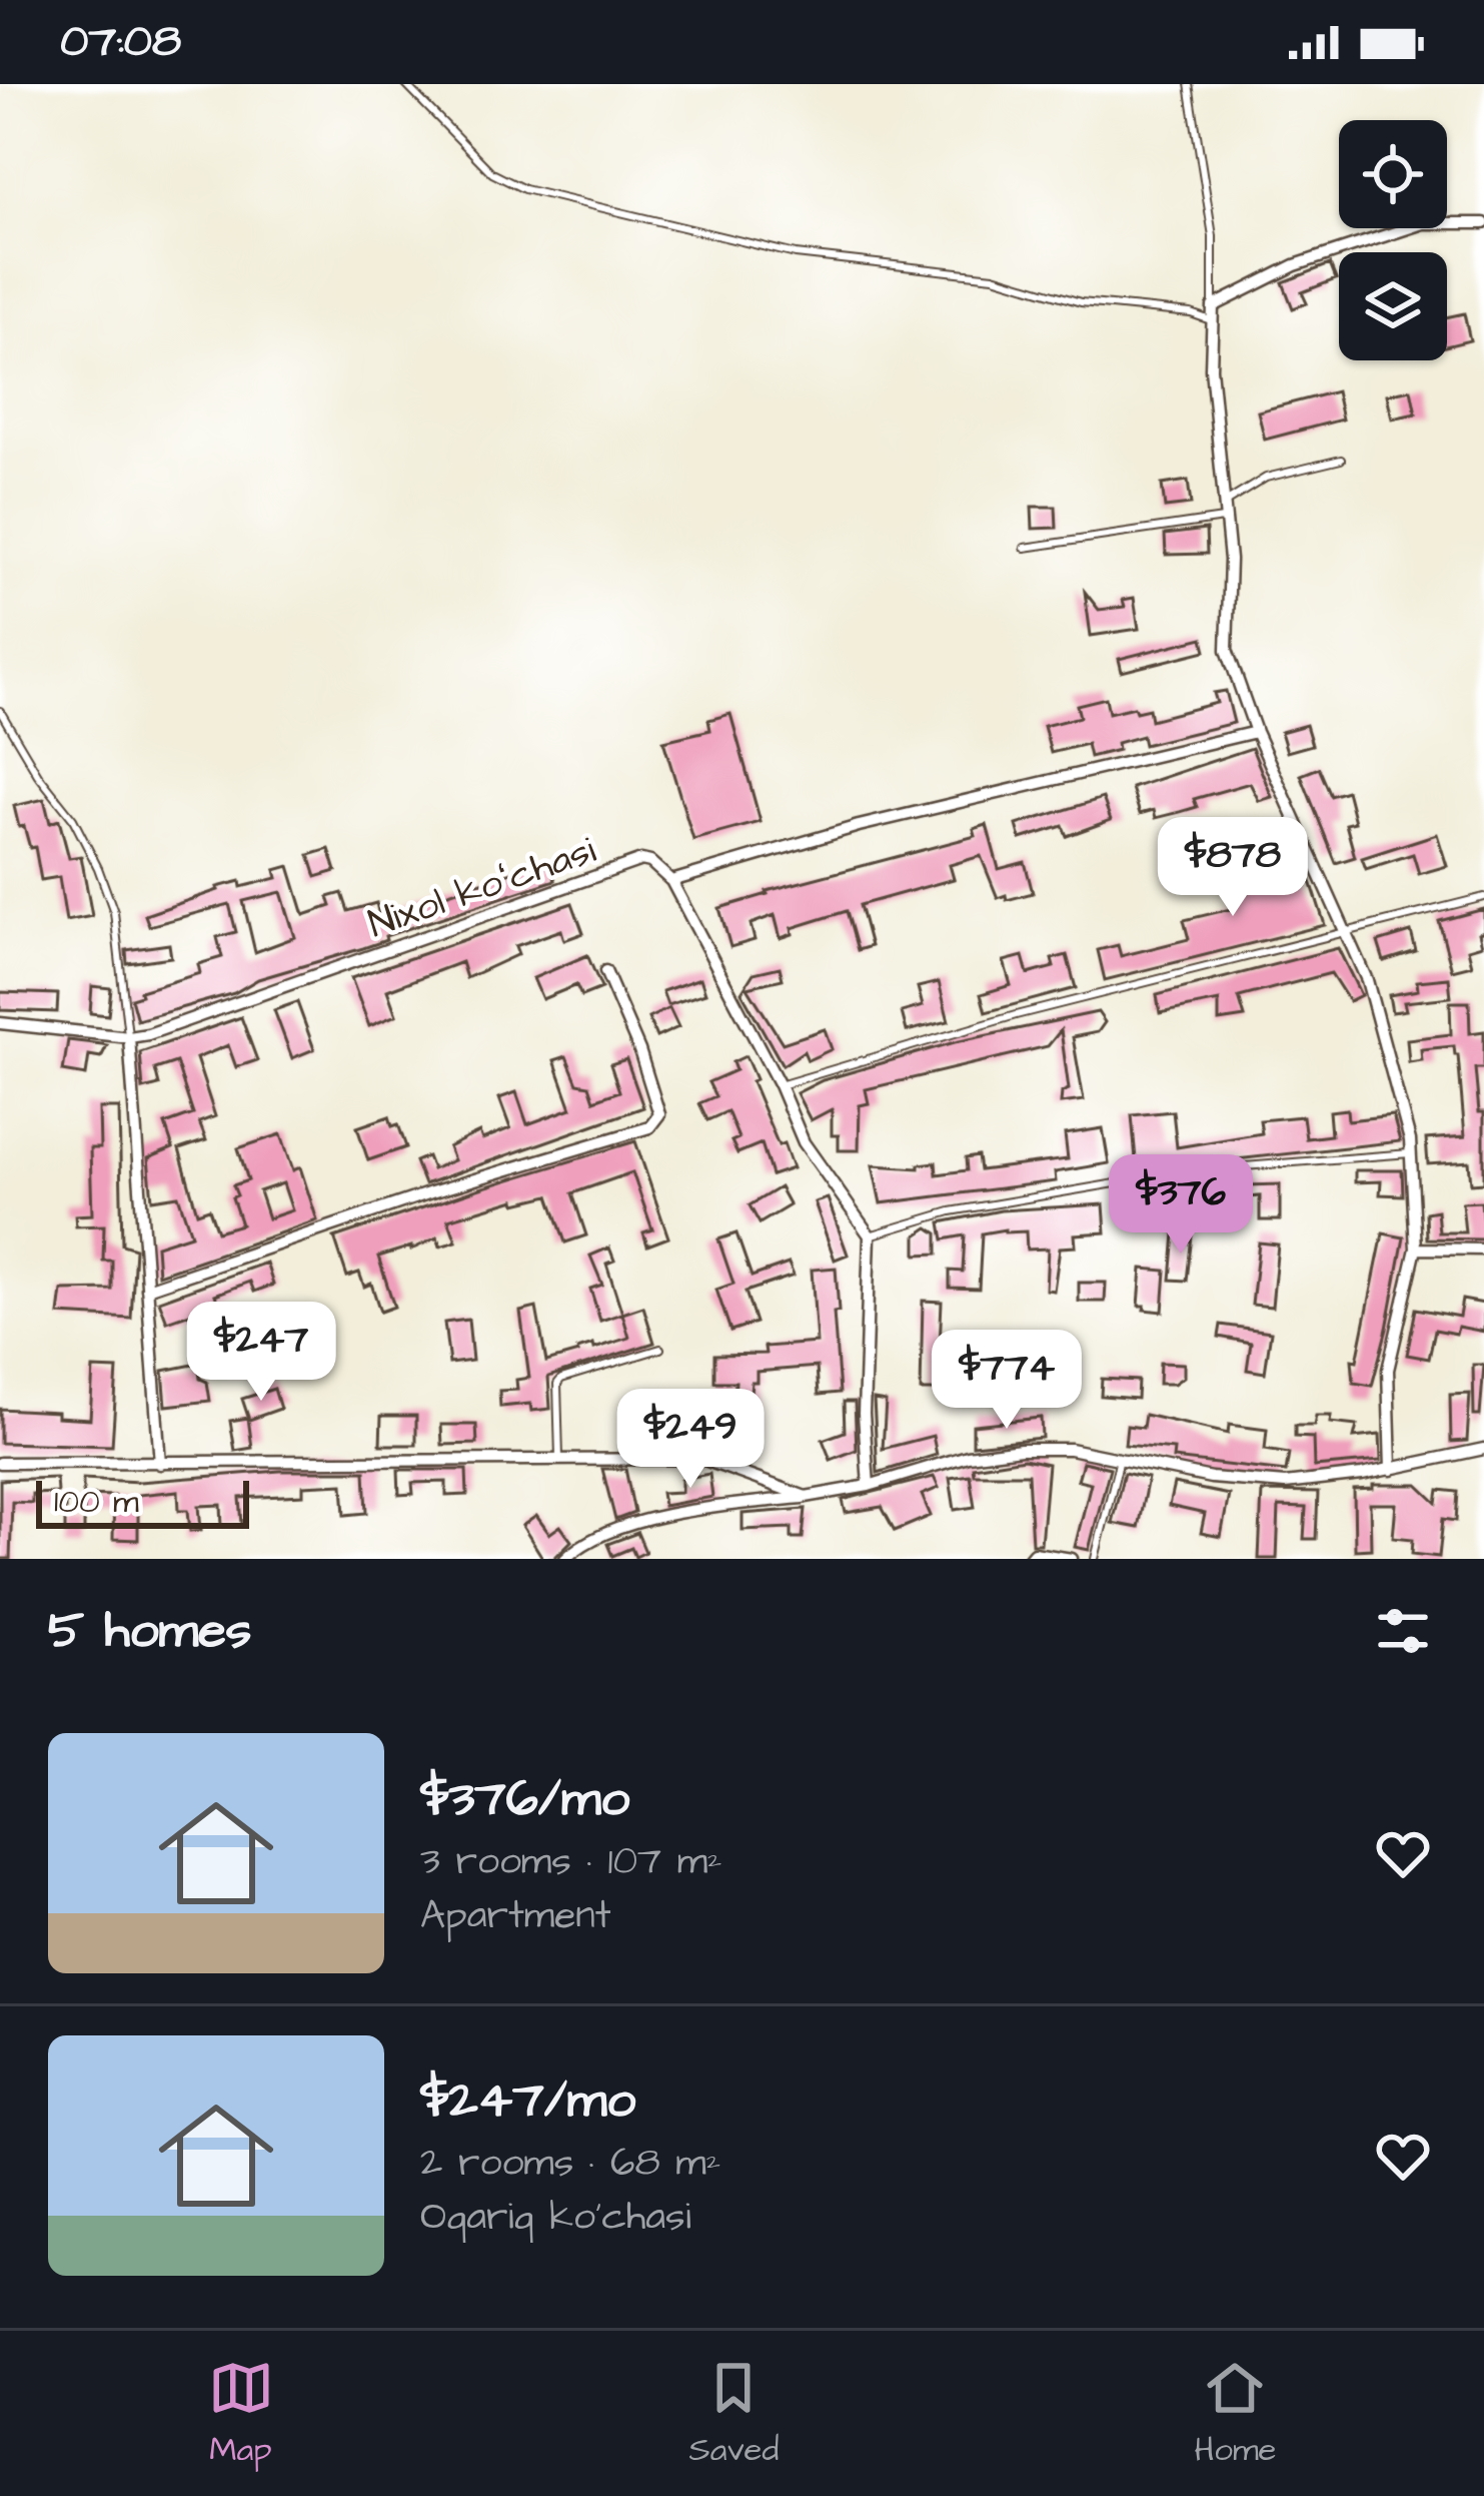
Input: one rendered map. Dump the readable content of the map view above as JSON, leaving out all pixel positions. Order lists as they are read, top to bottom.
{
  "streets": {
    "street": ["Nixol koʻchasi"]
  },
  "scale_bar": "100 m",
  "page": {
    "status": "07:08",
    "price": [
      "$878",
      "$376",
      "$247",
      "$774",
      "$249"
    ],
    "scale": "100 m",
    "heading": "5 homes",
    "list": [
      {
        "name": "$376/mo",
        "note": "3 rooms · 107 m² · Apartment"
      },
      {
        "name": "$247/mo",
        "note": "2 rooms · 68 m² · Oqariq ko'chasi"
      }
    ],
    "tabs": ["Map", "Saved", "Home"]
  }
}
